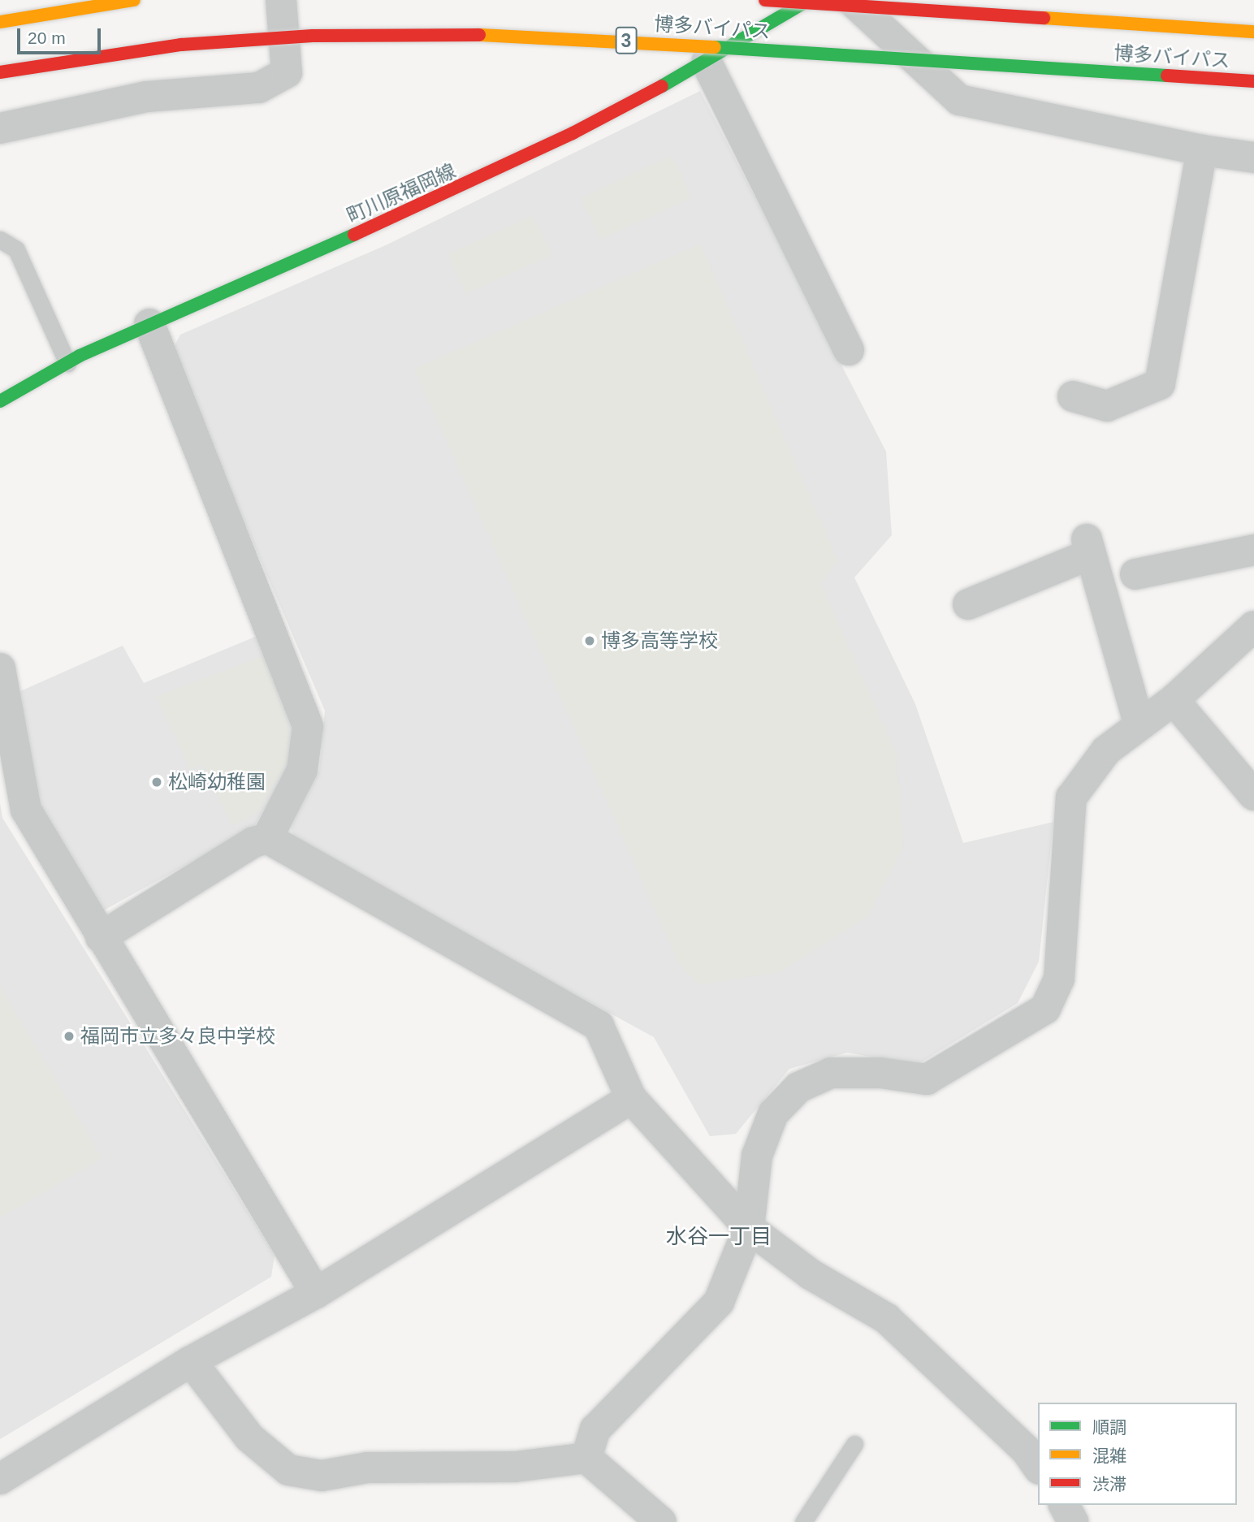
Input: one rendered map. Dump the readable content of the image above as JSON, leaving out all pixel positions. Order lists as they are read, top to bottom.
{
  "streets": {
    "main road": ["博多バイパス", "3", "町川原福岡線"]
  },
  "districts": ["水谷一丁目"],
  "places": ["博多高等学校", "松崎幼稚園", "福岡市立多々良中学校"],
  "legend": ["順調", "混雑", "渋滞"],
  "scale_bar": "20 m"
}
